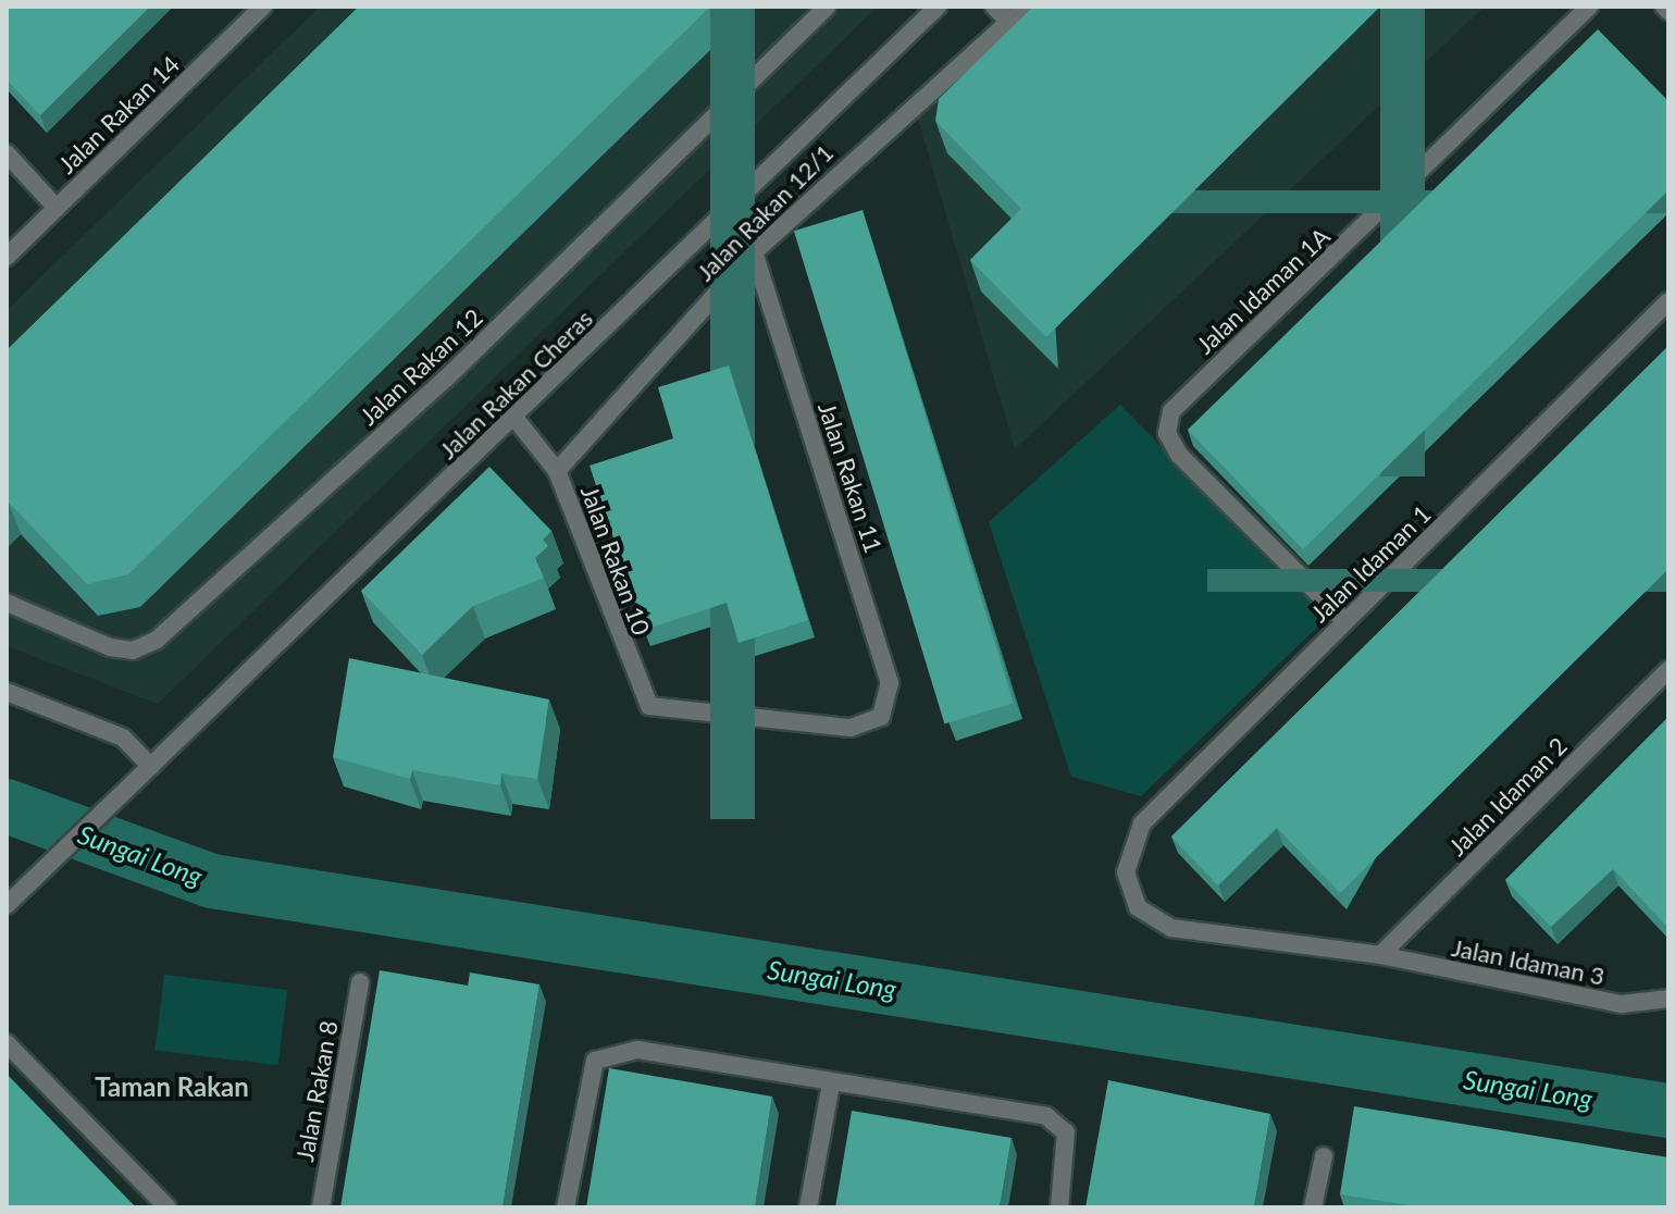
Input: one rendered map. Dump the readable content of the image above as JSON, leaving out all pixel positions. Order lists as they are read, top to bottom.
{
  "streets": {
    "street": [
      "Jalan Rakan 14",
      "Jalan Rakan 12/1",
      "Jalan Idaman 1A",
      "Jalan Rakan 12",
      "Jalan Rakan Cheras",
      "Jalan Rakan 11",
      "Jalan Rakan 10",
      "Jalan Idaman 1",
      "Jalan Idaman 2",
      "Jalan Idaman 3",
      "Jalan Rakan 8"
    ]
  },
  "crossings": [
    ["Jalan Rakan 12/1", "Jalan Rakan 11"],
    ["Jalan Rakan 12/1", "Jalan Rakan 10"],
    ["Jalan Idaman 1A", "Jalan Idaman 1"],
    ["Jalan Rakan Cheras", "Jalan Rakan 10"],
    ["Jalan Rakan 11", "Jalan Rakan 10"],
    ["Jalan Idaman 1", "Jalan Idaman 3"],
    ["Jalan Idaman 2", "Jalan Idaman 3"]
  ],
  "districts": ["Taman Rakan"],
  "water": ["Sungai Long"]
}
